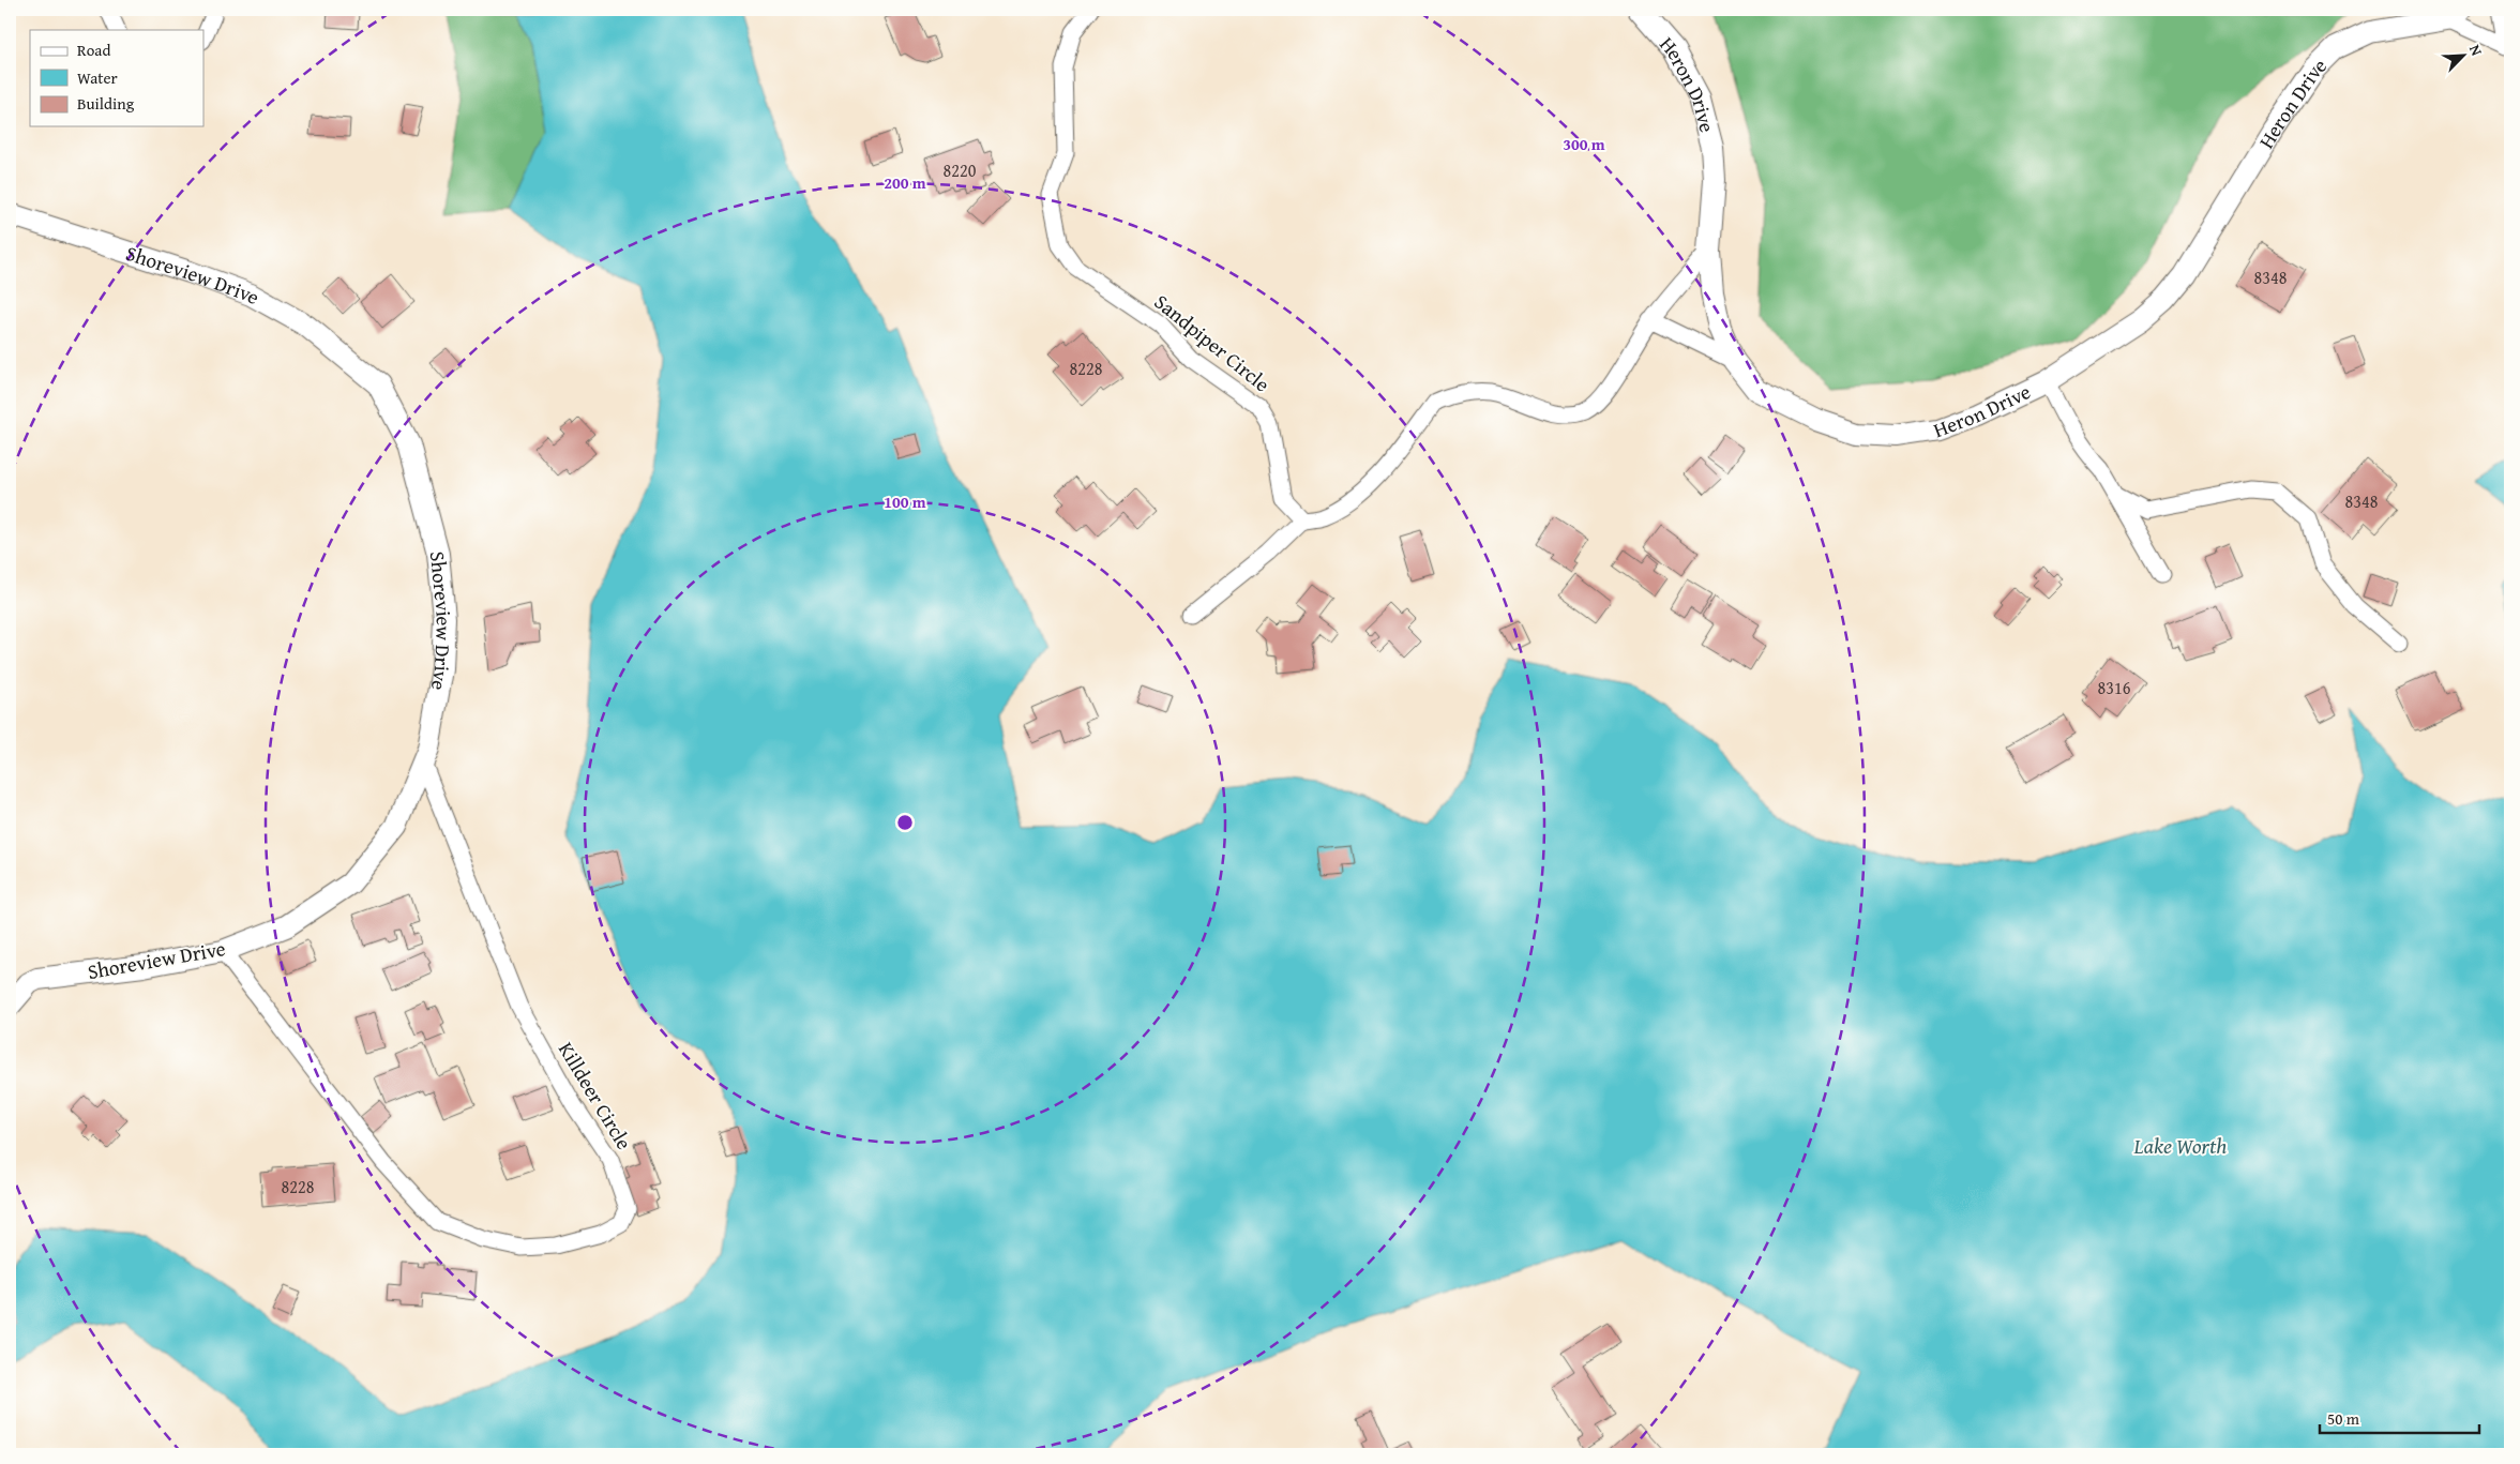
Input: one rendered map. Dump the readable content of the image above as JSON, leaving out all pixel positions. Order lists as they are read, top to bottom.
{
  "streets": {
    "street": [
      "Heron Drive",
      "Shoreview Drive",
      "Sandpiper Circle",
      "Killdeer Circle"
    ]
  },
  "crossings": [
    ["Shoreview Drive", "Killdeer Circle"]
  ],
  "water": ["Lake Worth"],
  "house_numbers": [
    "8220",
    "8348",
    "8228",
    "8348",
    "8316",
    "8228"
  ],
  "legend": ["Road", "Water", "Building"],
  "scale_bar": "50 m",
  "north": "top right",
  "rings": ["300 m", "200 m", "100 m"]
}
